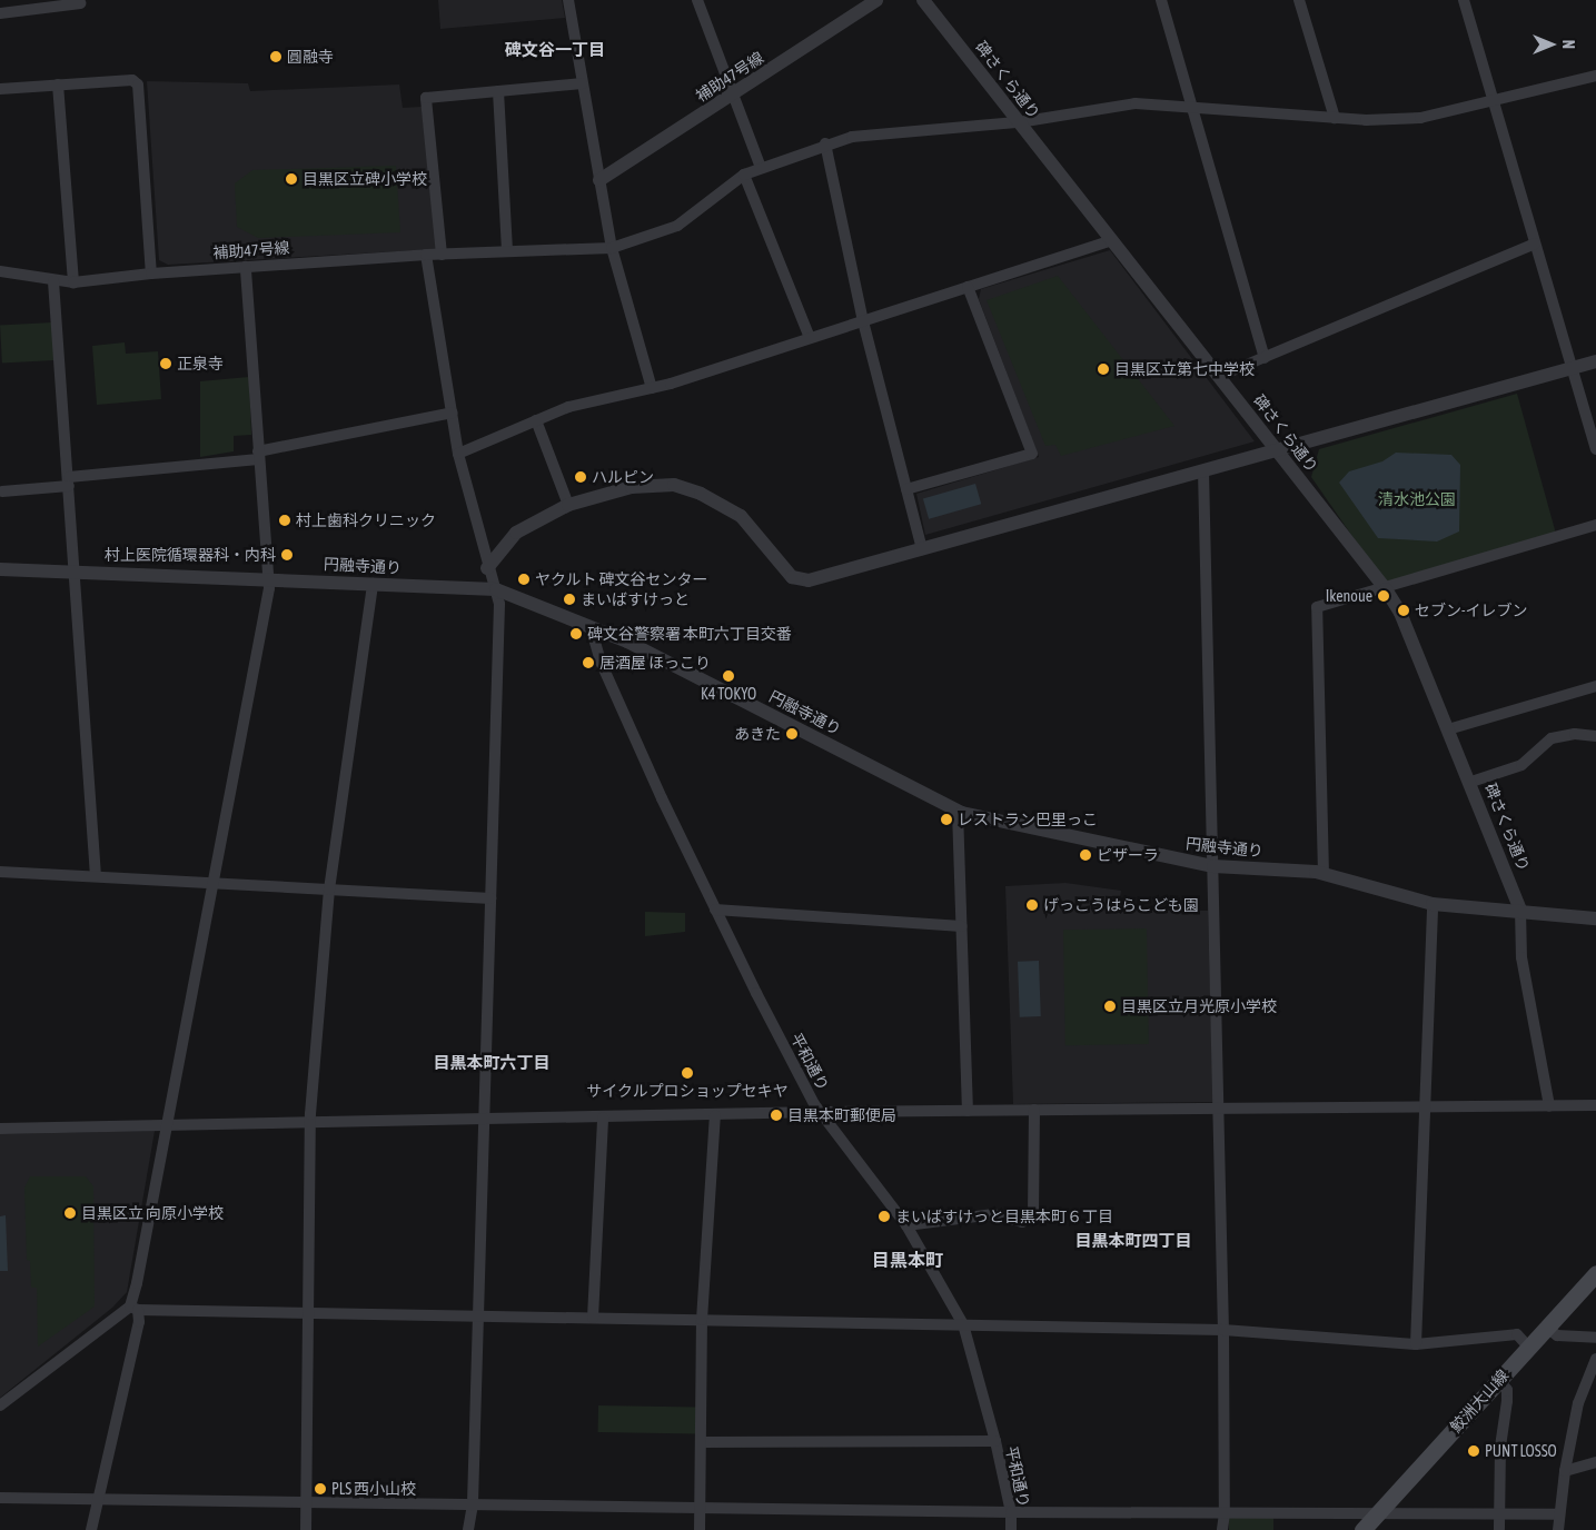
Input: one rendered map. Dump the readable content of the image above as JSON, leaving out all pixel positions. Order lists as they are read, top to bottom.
{
  "streets": {
    "main road": ["鮫洲大山線"],
    "street": [
      "補助47号線",
      "碑さくら通り",
      "円融寺通り",
      "平和通り"
    ]
  },
  "crossings": [
    ["補助47号線", "碑さくら通り"],
    ["碑さくら通り", "円融寺通り"],
    ["円融寺通り", "平和通り"]
  ],
  "districts": [
    "碑文谷一丁目",
    "目黒本町六丁目",
    "目黒本町四丁目",
    "目黒本町"
  ],
  "parks": ["清水池公園"],
  "places": [
    "圓融寺",
    "目黒区立碑小学校",
    "正泉寺",
    "目黒区立第七中学校",
    "ハルピン",
    "村上歯科クリニック",
    "村上医院循環器科・内科",
    "ヤクルト 碑文谷センター",
    "Ikenoue",
    "まいばすけっと",
    "セブン-イレブン",
    "碑文谷警察署 本町六丁目交番",
    "居酒屋 ほっこり",
    "K4 TOKYO",
    "あきた",
    "レストラン巴里っこ",
    "ピザーラ",
    "げっこうはらこども園",
    "目黒区立月光原小学校",
    "サイクルプロショップセキヤ",
    "目黒本町郵便局",
    "目黒区立 向原小学校",
    "まいばすけっと目黒本町６丁目",
    "PUNT LOSSO",
    "PLS 西小山校"
  ],
  "north": "right"
}
